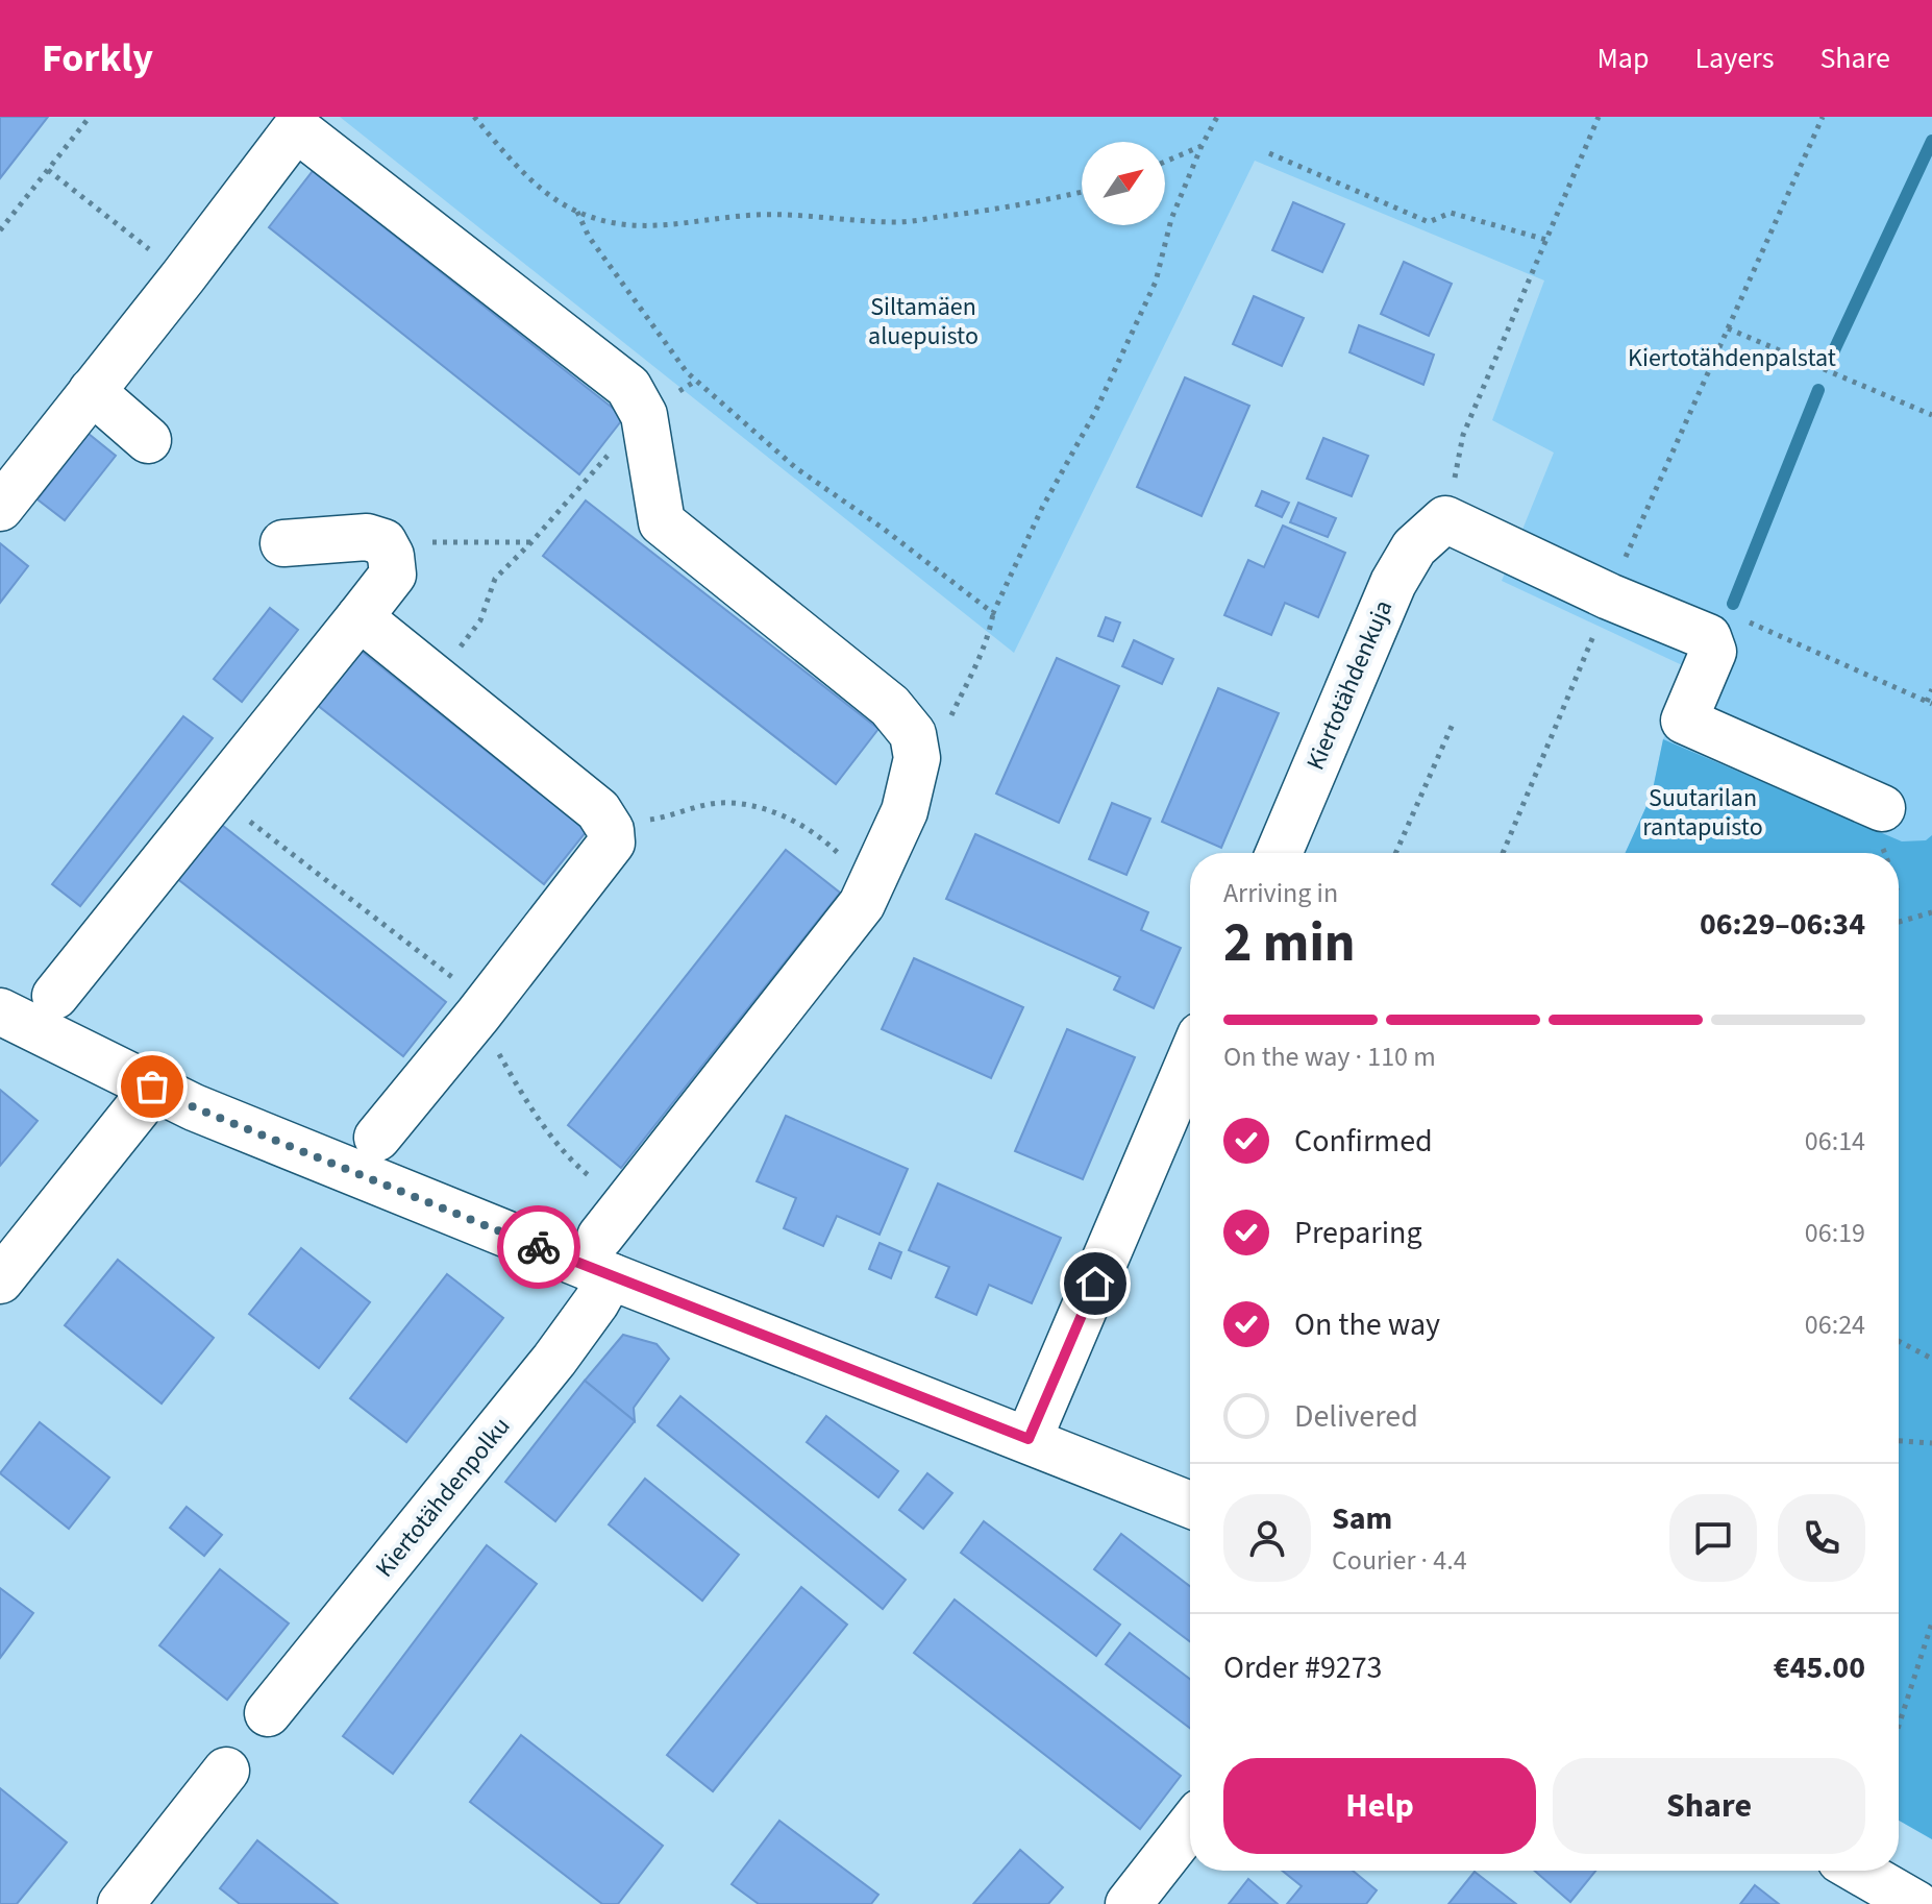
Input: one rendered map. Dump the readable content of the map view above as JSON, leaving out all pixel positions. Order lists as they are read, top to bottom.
{
  "streets": {
    "street": ["Kiertotähdenkuja", "Kiertotähdenpolku"]
  },
  "parks": ["Siltamäen aluepuisto", "Kiertotähdenpalstat", "Suutarilan rantapuisto"],
  "north": "top right",
  "page": {
    "header": "Forkly",
    "nav": ["Map", "Layers", "Share"],
    "heading": ["2 min", "Arriving in", "06:29–06:34"],
    "panel": [
      "Sam",
      "Courier · 4.4",
      "Order #9273",
      "€45.00"
    ],
    "bar": "On the way · 110 m",
    "list": [
      ["Confirmed", "06:14"],
      ["Preparing", "06:19"],
      ["On the way", "06:24"],
      "Delivered"
    ],
    "buttons": ["Help", "Share"]
  }
}
